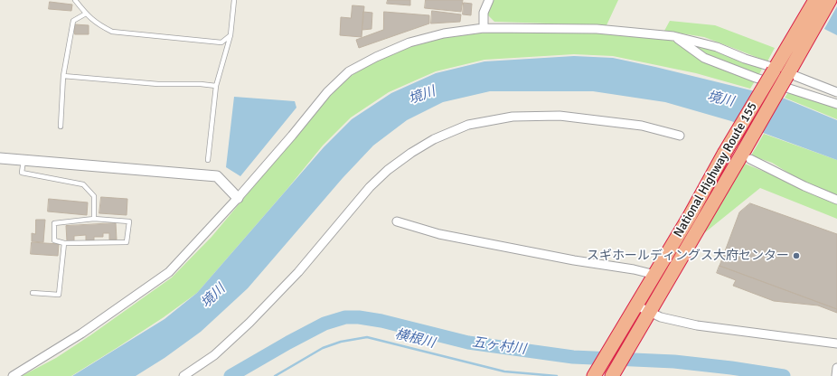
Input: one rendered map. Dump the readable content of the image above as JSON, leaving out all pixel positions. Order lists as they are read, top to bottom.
{
  "streets": {
    "highway": ["National Highway Route 155"]
  },
  "water": ["境川", "横根川", "五ヶ村川"],
  "places": ["スギホールディングス大府センター"]
}
